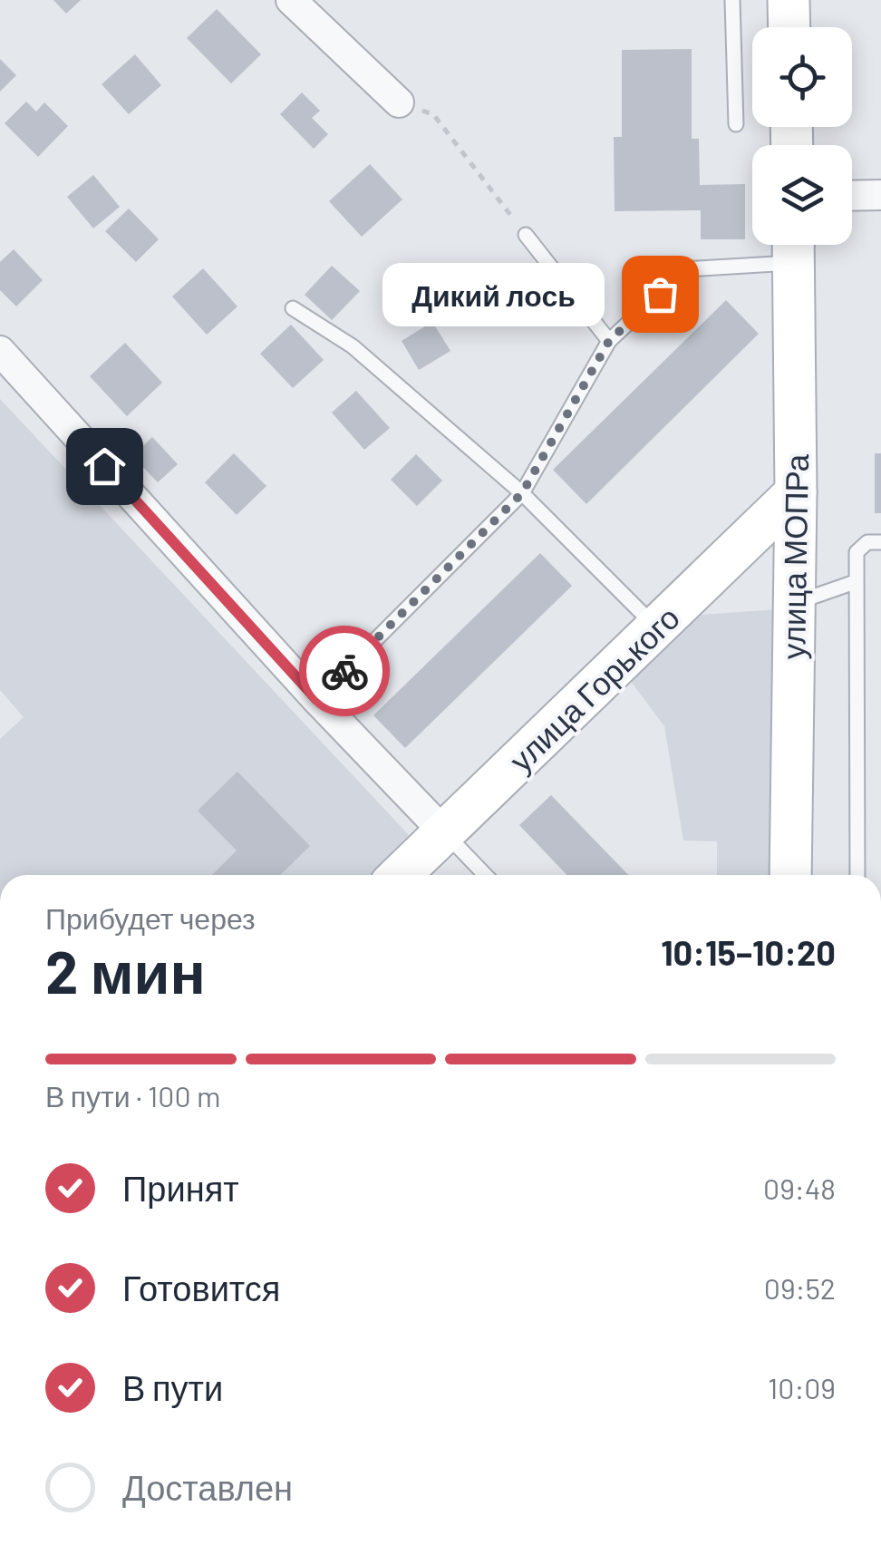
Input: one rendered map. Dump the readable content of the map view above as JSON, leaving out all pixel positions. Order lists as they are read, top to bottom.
{
  "streets": {
    "street": ["улица МОПРа", "улица Горького"]
  },
  "crossings": [
    ["улица МОПРа", "улица Горького"]
  ],
  "places": ["Дикий лось"],
  "page": {
    "bubble": "Дикий лось",
    "heading": ["2 мин", "Прибудет через", "10:15–10:20"],
    "bar": "В пути · 100 m",
    "list": [
      ["Принят", "09:48"],
      ["Готовится", "09:52"],
      ["В пути", "10:09"],
      "Доставлен"
    ]
  }
}
